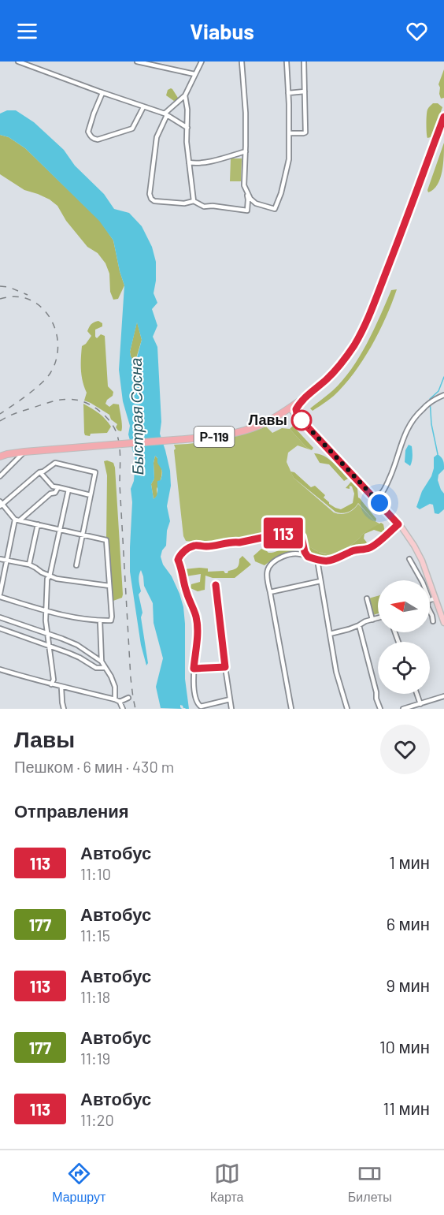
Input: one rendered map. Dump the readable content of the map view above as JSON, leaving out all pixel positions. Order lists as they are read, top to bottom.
{
  "streets": {
    "highway": ["Р-119"]
  },
  "water": ["Быстрая Сосна"],
  "places": ["Лавы"],
  "lines": ["bus line 113"],
  "north": "left",
  "page": {
    "header": "Viabus",
    "on_map": "113",
    "heading": [
      ["Лавы", "Пешком · 6 мин · 430 m"],
      "Отправления"
    ],
    "list": [
      {
        "mark": "113",
        "name": "Автобус",
        "note": "11:10",
        "value": "1 мин"
      },
      {
        "mark": "177",
        "name": "Автобус",
        "note": "11:15",
        "value": "6 мин"
      },
      {
        "mark": "113",
        "name": "Автобус",
        "note": "11:18",
        "value": "9 мин"
      },
      {
        "mark": "177",
        "name": "Автобус",
        "note": "11:19",
        "value": "10 мин"
      },
      {
        "mark": "113",
        "name": "Автобус",
        "note": "11:20",
        "value": "11 мин"
      }
    ],
    "tabs": ["Маршрут", "Карта", "Билеты"]
  }
}
